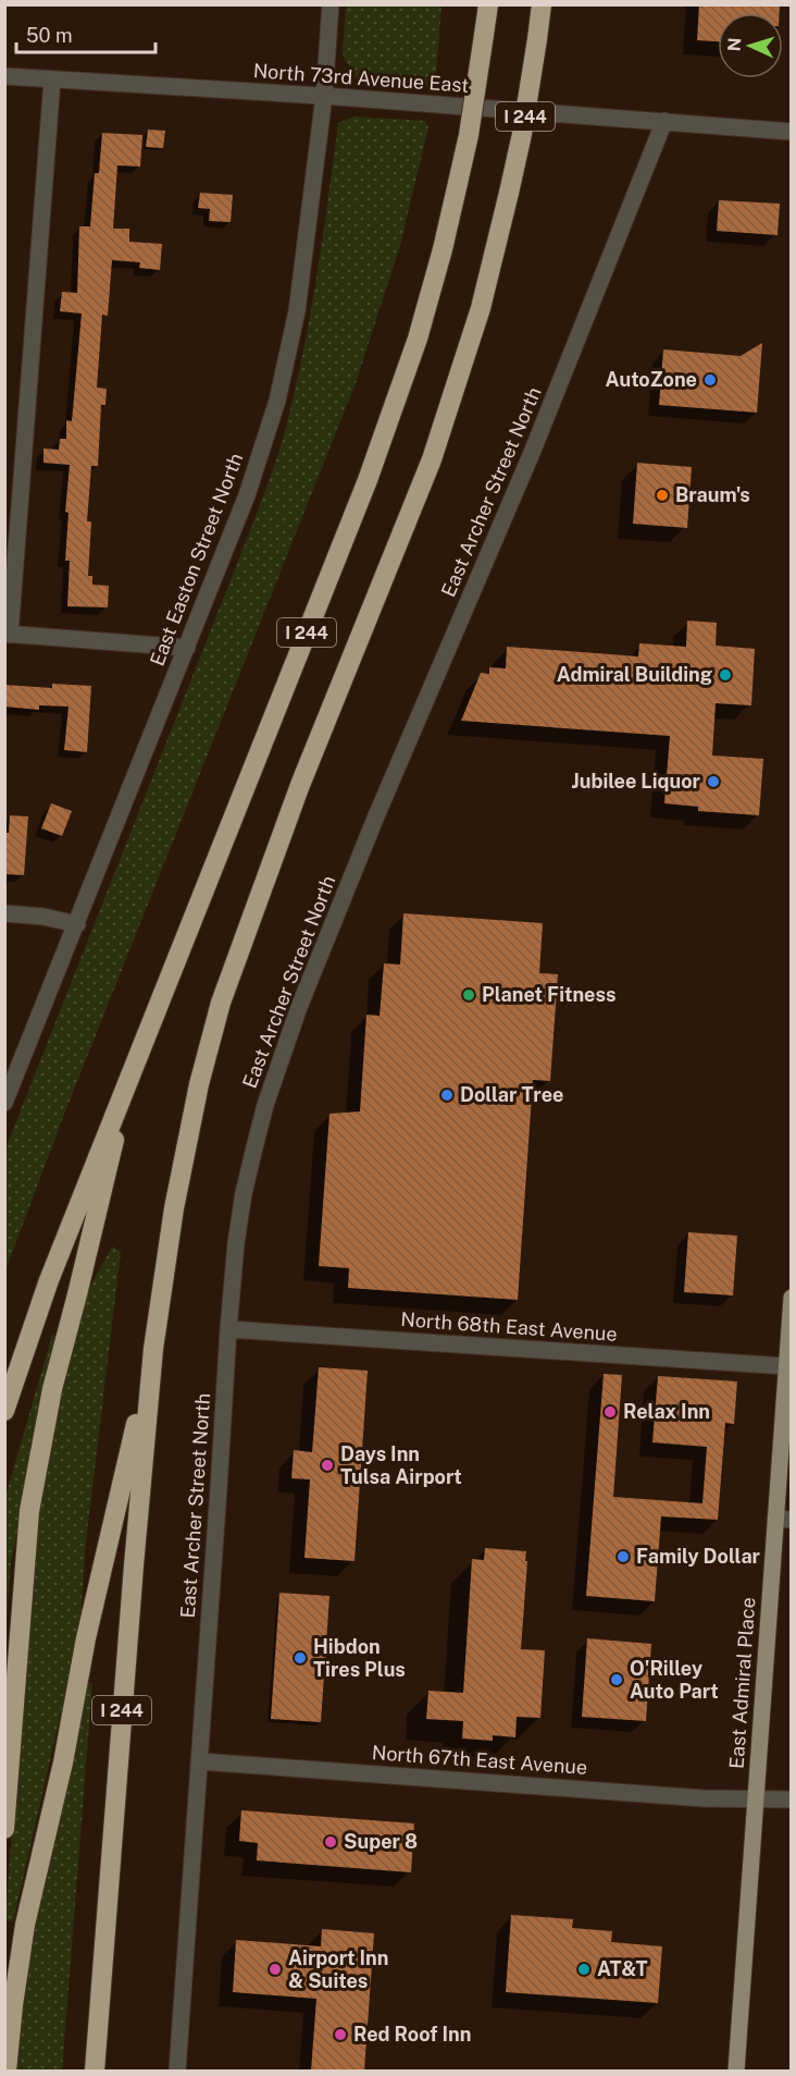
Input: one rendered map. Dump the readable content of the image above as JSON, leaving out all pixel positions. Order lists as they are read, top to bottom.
{
  "streets": {
    "highway": ["I 244"],
    "main road": ["East Admiral Place"],
    "street": [
      "North 73rd Avenue East",
      "East Archer Street North",
      "East Easton Street North",
      "North 68th East Avenue",
      "North 67th East Avenue"
    ]
  },
  "crossings": [
    ["North 73rd Avenue East", "East Archer Street North"],
    ["North 73rd Avenue East", "East Easton Street North"],
    ["East Archer Street North", "North 68th East Avenue"],
    ["East Archer Street North", "North 67th East Avenue"],
    ["North 68th East Avenue", "East Admiral Place"],
    ["East Admiral Place", "North 67th East Avenue"]
  ],
  "places": [
    "AutoZone",
    "Braum's",
    "Admiral Building",
    "Jubilee Liquor",
    "Planet Fitness",
    "Dollar Tree",
    "Relax Inn",
    "Days Inn Tulsa Airport",
    "Family Dollar",
    "Hibdon Tires Plus",
    "O'Rilley Auto Part",
    "Super 8",
    "Airport Inn & Suites",
    "AT&T",
    "Red Roof Inn"
  ],
  "scale_bar": "50 m",
  "north": "left"
}
